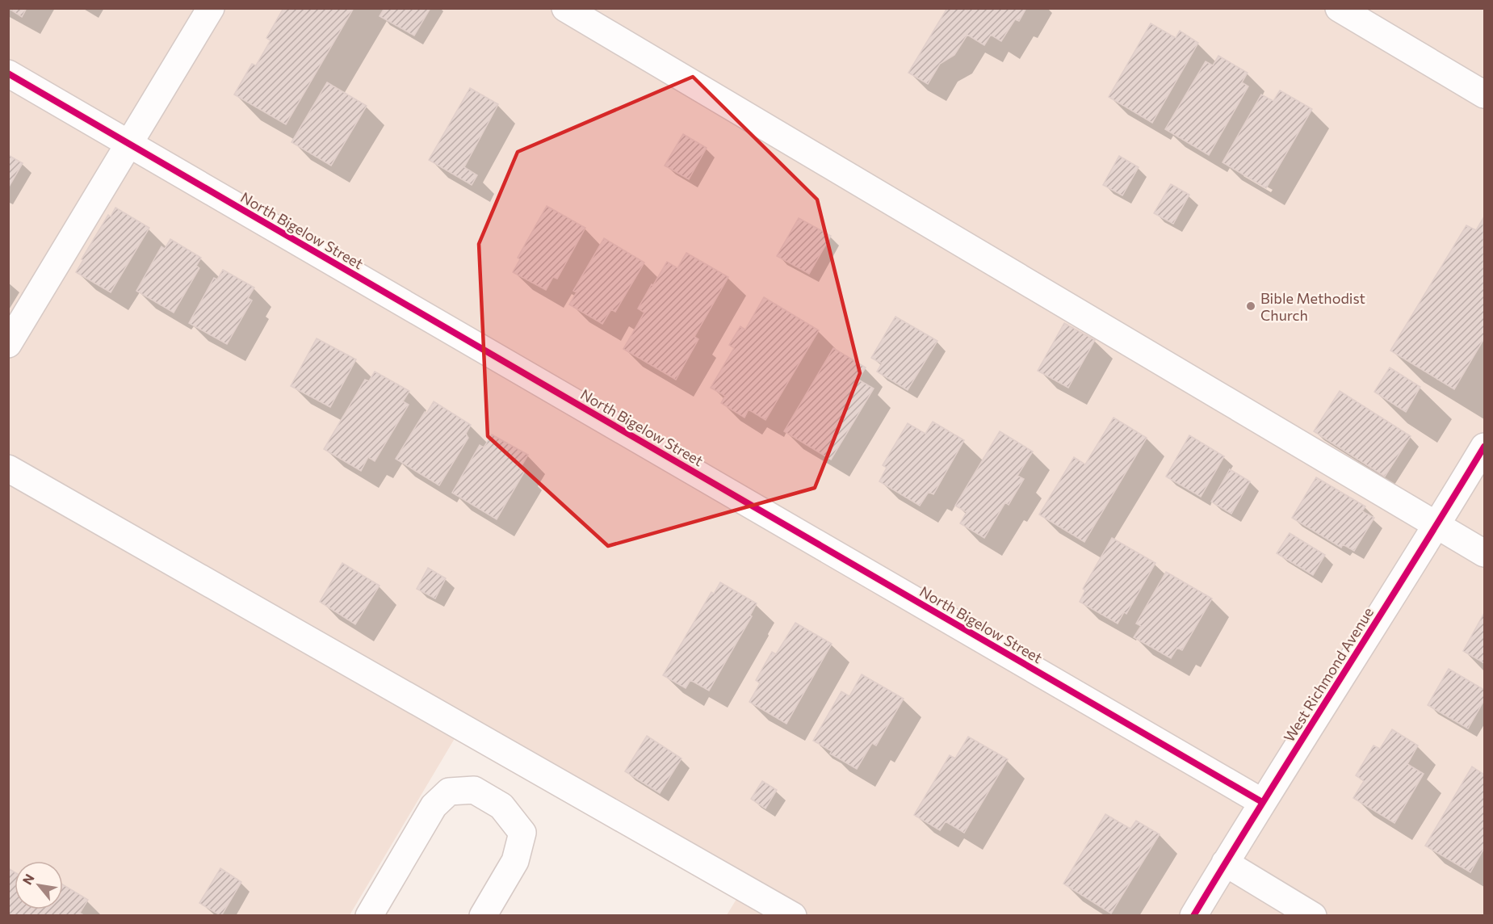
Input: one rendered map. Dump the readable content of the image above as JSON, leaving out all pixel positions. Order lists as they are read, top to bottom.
{
  "streets": {
    "street": ["North Bigelow Street", "West Richmond Avenue"]
  },
  "crossings": [
    ["North Bigelow Street", "West Richmond Avenue"]
  ],
  "places": ["Bible Methodist Church"],
  "north": "top left"
}
